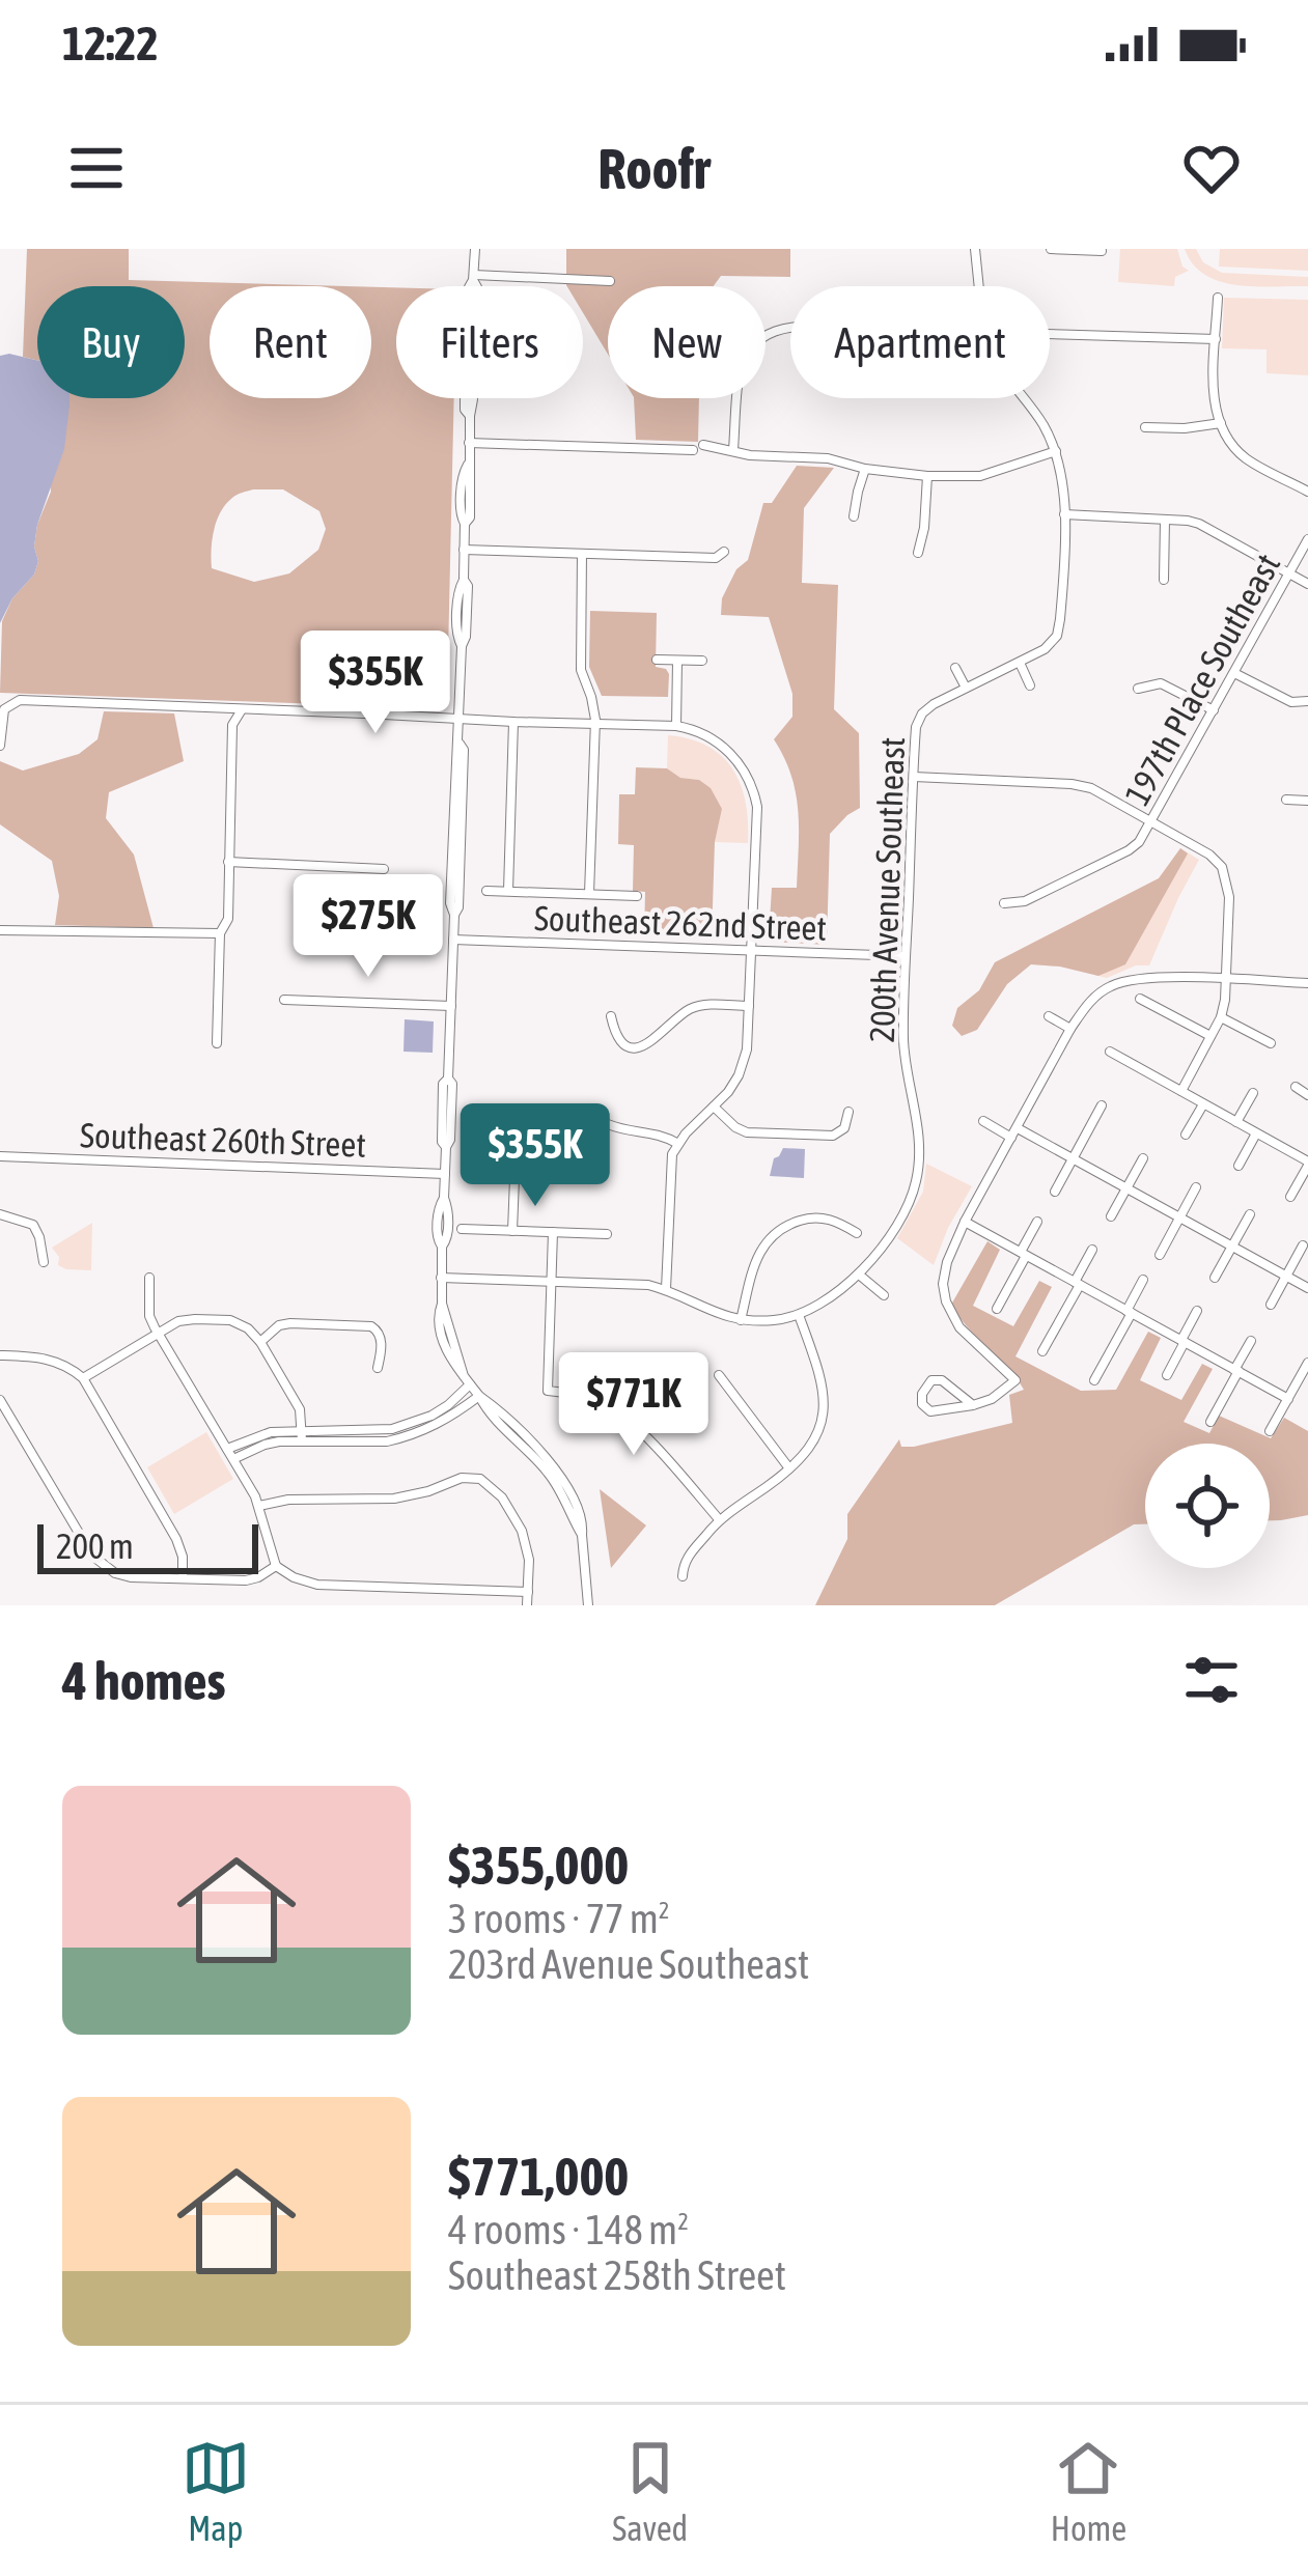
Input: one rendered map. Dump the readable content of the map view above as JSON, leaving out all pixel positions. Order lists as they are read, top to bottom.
{
  "streets": {
    "street": [
      "197th Place Southeast",
      "200th Avenue Southeast",
      "Southeast 262nd Street",
      "Southeast 260th Street"
    ]
  },
  "crossings": [
    ["200th Avenue Southeast", "Southeast 262nd Street"]
  ],
  "scale_bar": "200 m",
  "page": {
    "status": "12:22",
    "header": "Roofr",
    "chip": [
      "Buy",
      "Rent",
      "Filters",
      "New",
      "Apartment"
    ],
    "price": [
      "$355K",
      "$275K",
      "$355K",
      "$771K"
    ],
    "scale": "200 m",
    "heading": "4 homes",
    "list": [
      {
        "name": "$355,000",
        "note": "3 rooms · 77 m² · 203rd Avenue Southeast"
      },
      {
        "name": "$771,000",
        "note": "4 rooms · 148 m² · Southeast 258th Street"
      }
    ],
    "tabs": ["Map", "Saved", "Home"]
  }
}
